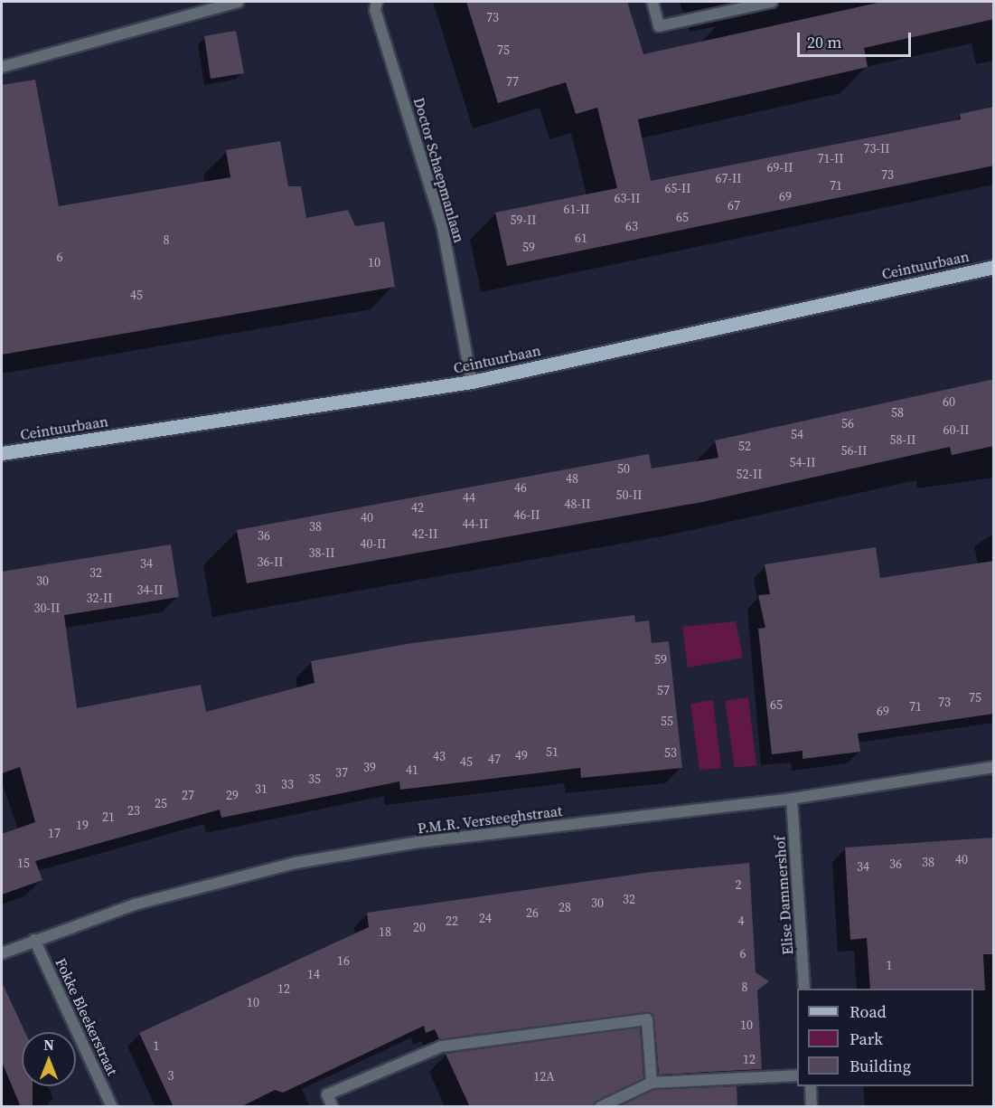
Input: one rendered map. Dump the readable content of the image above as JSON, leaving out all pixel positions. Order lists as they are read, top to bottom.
{
  "streets": {
    "main road": ["Ceintuurbaan"],
    "street": [
      "Doctor Schaepmanlaan",
      "P.M.R. Versteeghstraat",
      "Elise Dammershof",
      "Fokke Bleekerstraat"
    ]
  },
  "crossings": [
    ["Doctor Schaepmanlaan", "Ceintuurbaan"],
    ["P.M.R. Versteeghstraat", "Elise Dammershof"],
    ["P.M.R. Versteeghstraat", "Fokke Bleekerstraat"]
  ],
  "house_numbers": [
    "73",
    "75",
    "77",
    "73-II",
    "71-II",
    "69-II",
    "73",
    "67-II",
    "71",
    "65-II",
    "69",
    "63-II",
    "67",
    "61-II",
    "65",
    "59-II",
    "63",
    "61",
    "8",
    "59",
    "6",
    "10",
    "45",
    "60",
    "58",
    "56",
    "60-II",
    "54",
    "58-II",
    "52",
    "56-II",
    "54-II",
    "50",
    "52-II",
    "48",
    "46",
    "50-II",
    "44",
    "48-II",
    "42",
    "46-II",
    "40",
    "44-II",
    "38",
    "42-II",
    "36",
    "40-II",
    "38-II",
    "36-II",
    "34",
    "32",
    "30",
    "34-II",
    "32-II",
    "30-II",
    "59",
    "57",
    "75",
    "73",
    "65",
    "71",
    "69",
    "55",
    "51",
    "53",
    "49",
    "43",
    "47",
    "45",
    "39",
    "41",
    "37",
    "35",
    "33",
    "31",
    "27",
    "29",
    "25",
    "23",
    "21",
    "19",
    "17",
    "40",
    "38",
    "15",
    "36",
    "34",
    "2",
    "32",
    "30",
    "28",
    "26",
    "24",
    "22",
    "4",
    "20",
    "18",
    "6",
    "16",
    "1",
    "14",
    "8",
    "12",
    "10",
    "10",
    "1",
    "12",
    "3",
    "12A"
  ],
  "legend": ["Road", "Park", "Building"],
  "scale_bar": "20 m",
  "north": "top"
}
